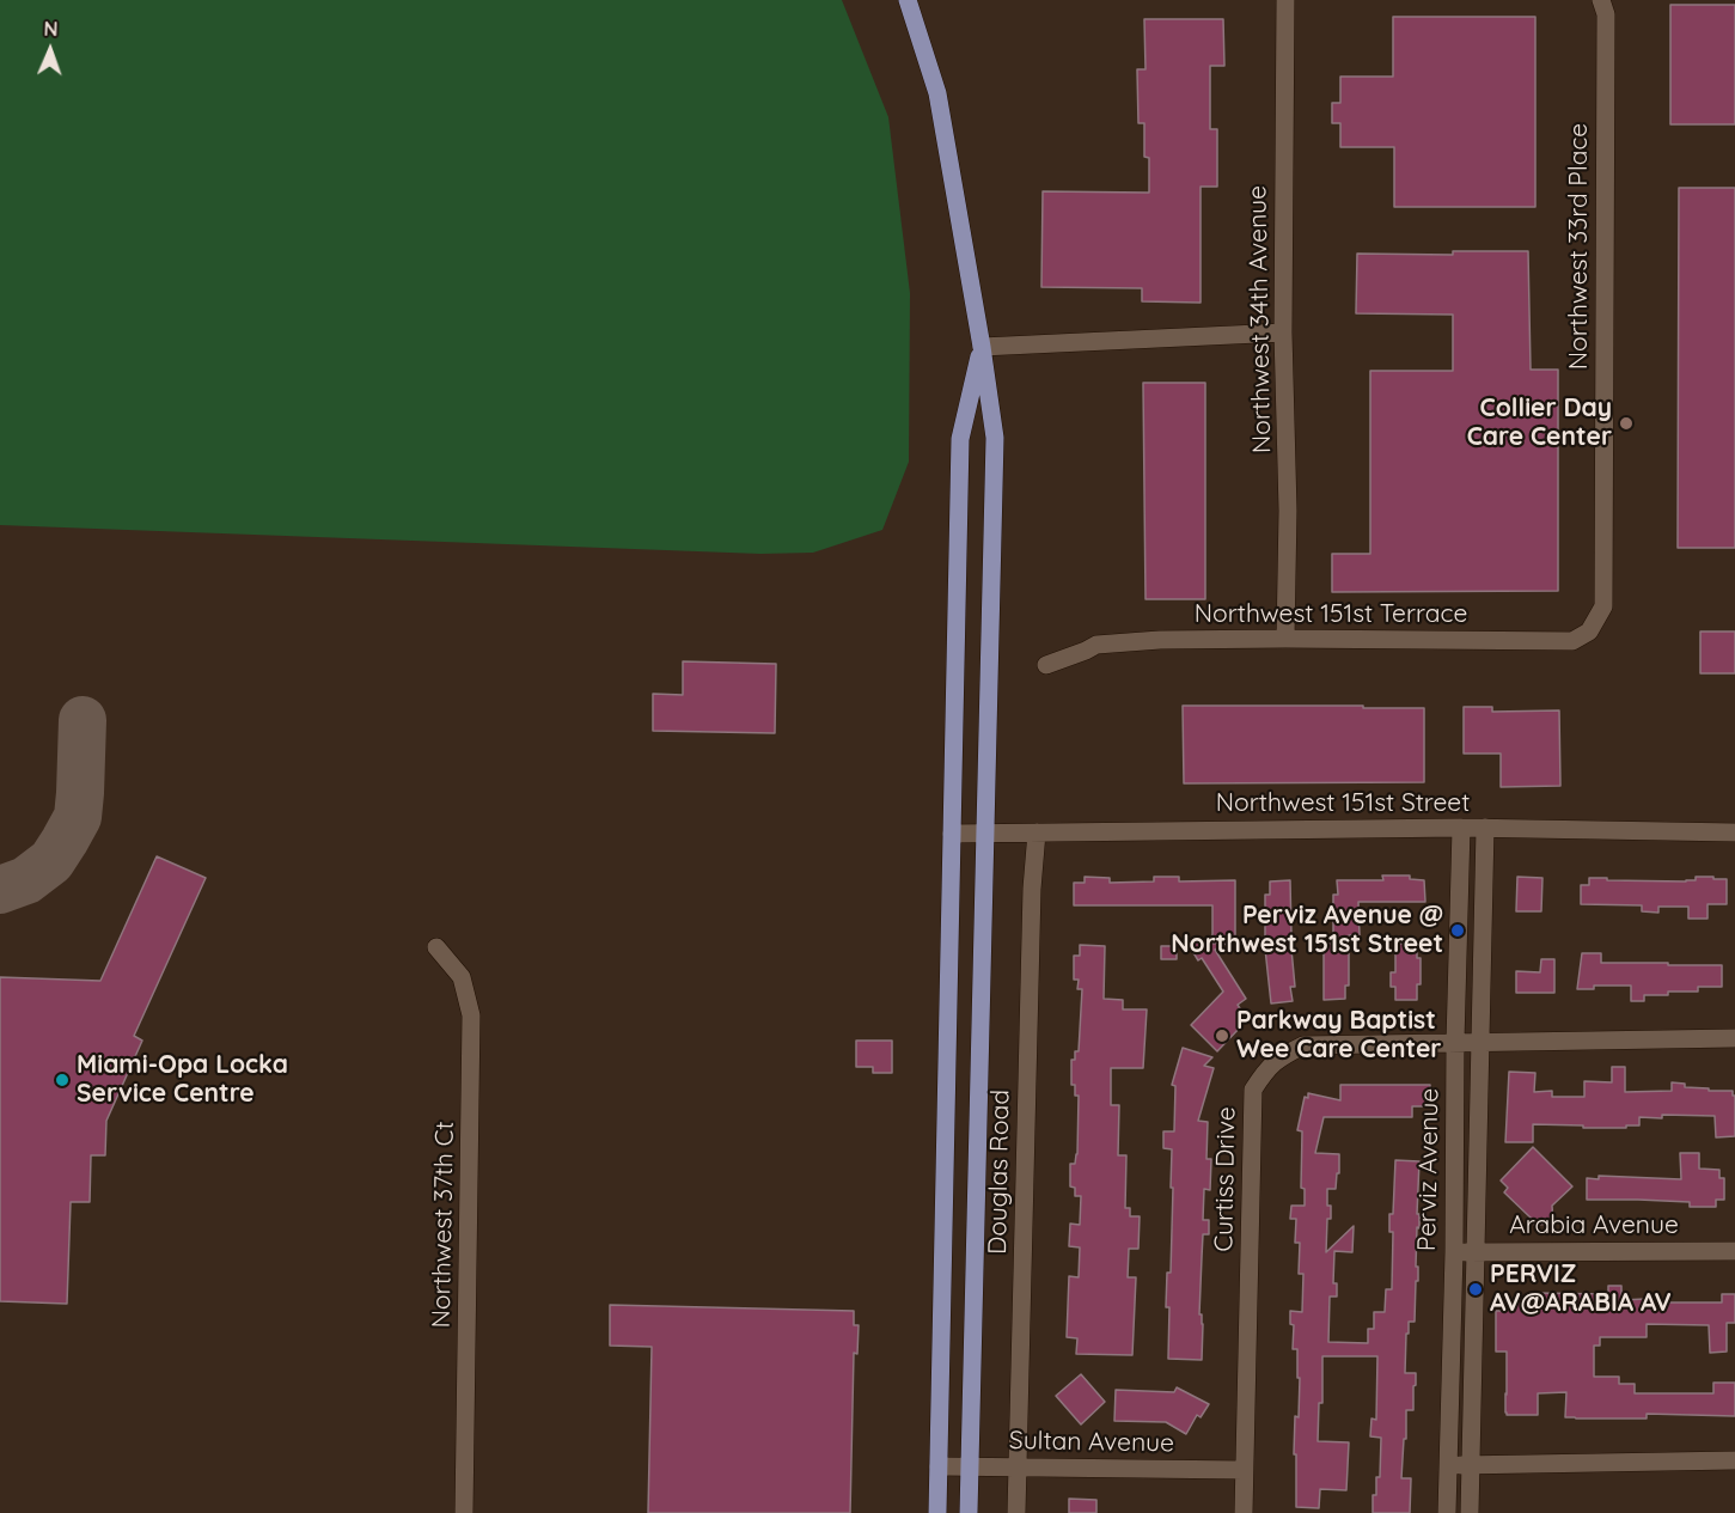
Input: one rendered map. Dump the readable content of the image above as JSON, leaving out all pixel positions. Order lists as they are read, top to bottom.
{
  "streets": {
    "street": [
      "Northwest 33rd Place",
      "Northwest 34th Avenue",
      "Northwest 151st Terrace",
      "Northwest 151st Street",
      "Perviz Avenue",
      "Douglas Road",
      "Curtiss Drive",
      "Northwest 37th Ct",
      "Arabia Avenue",
      "Sultan Avenue"
    ]
  },
  "crossings": [
    ["Northwest 33rd Place", "Northwest 151st Terrace"],
    ["Northwest 34th Avenue", "Northwest 151st Terrace"],
    ["Northwest 151st Street", "Perviz Avenue"],
    ["Northwest 151st Street", "Douglas Road"],
    ["Perviz Avenue", "Curtiss Drive"],
    ["Perviz Avenue", "Arabia Avenue"],
    ["Douglas Road", "Sultan Avenue"],
    ["Curtiss Drive", "Sultan Avenue"]
  ],
  "places": [
    "Collier Day Care Center",
    "Perviz Avenue @ Northwest 151st Street",
    "Parkway Baptist Wee Care Center",
    "Miami-Opa Locka Service Centre",
    "PERVIZ AV@ARABIA AV"
  ],
  "north": "top"
}
